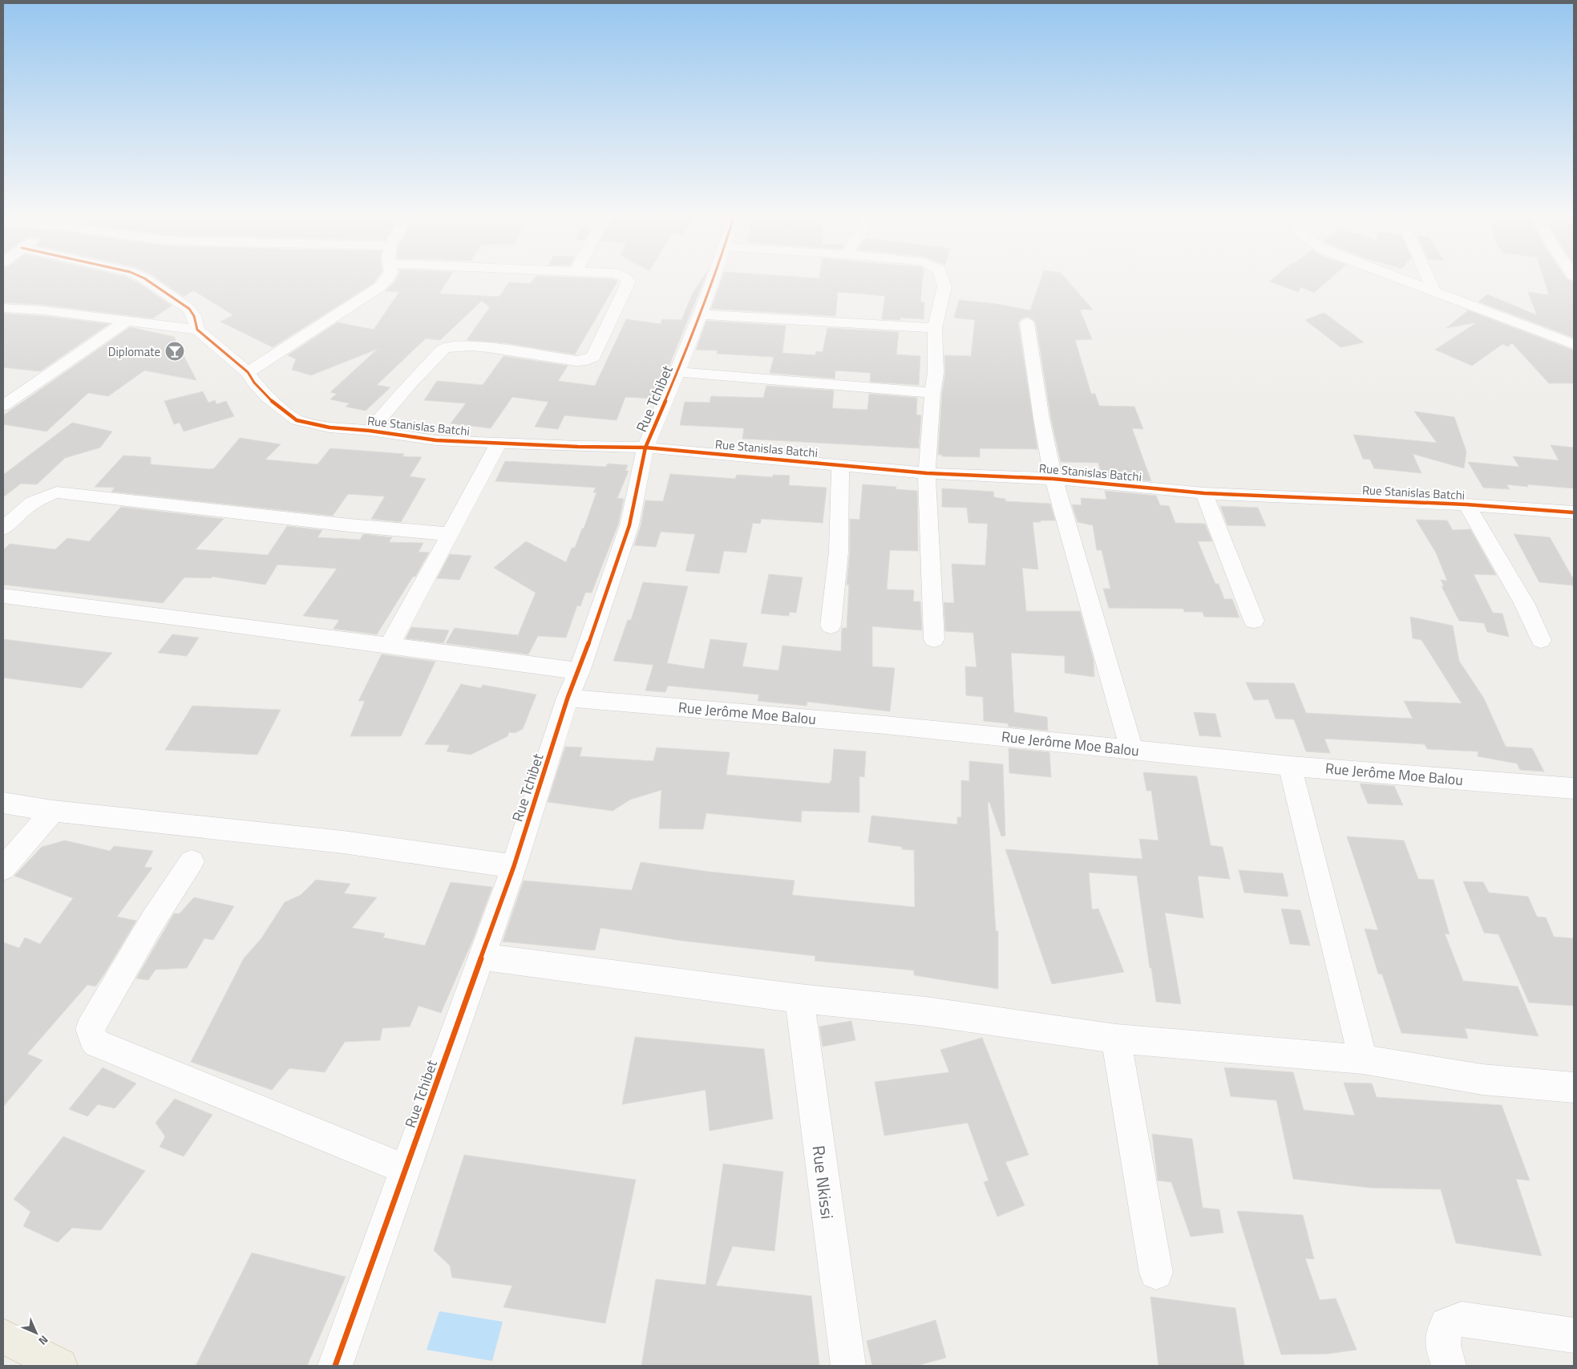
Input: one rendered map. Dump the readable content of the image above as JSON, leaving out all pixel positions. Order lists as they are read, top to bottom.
{
  "streets": {
    "street": [
      "Rue Tchibet",
      "Rue Stanislas Batchi",
      "Rue Jerôme Moe Balou",
      "Rue Nkissi"
    ]
  },
  "crossings": [
    ["Rue Tchibet", "Rue Stanislas Batchi"],
    ["Rue Tchibet", "Rue Jerôme Moe Balou"]
  ],
  "places": {
    "bar": ["Diplomate"]
  },
  "north": "bottom right"
}
